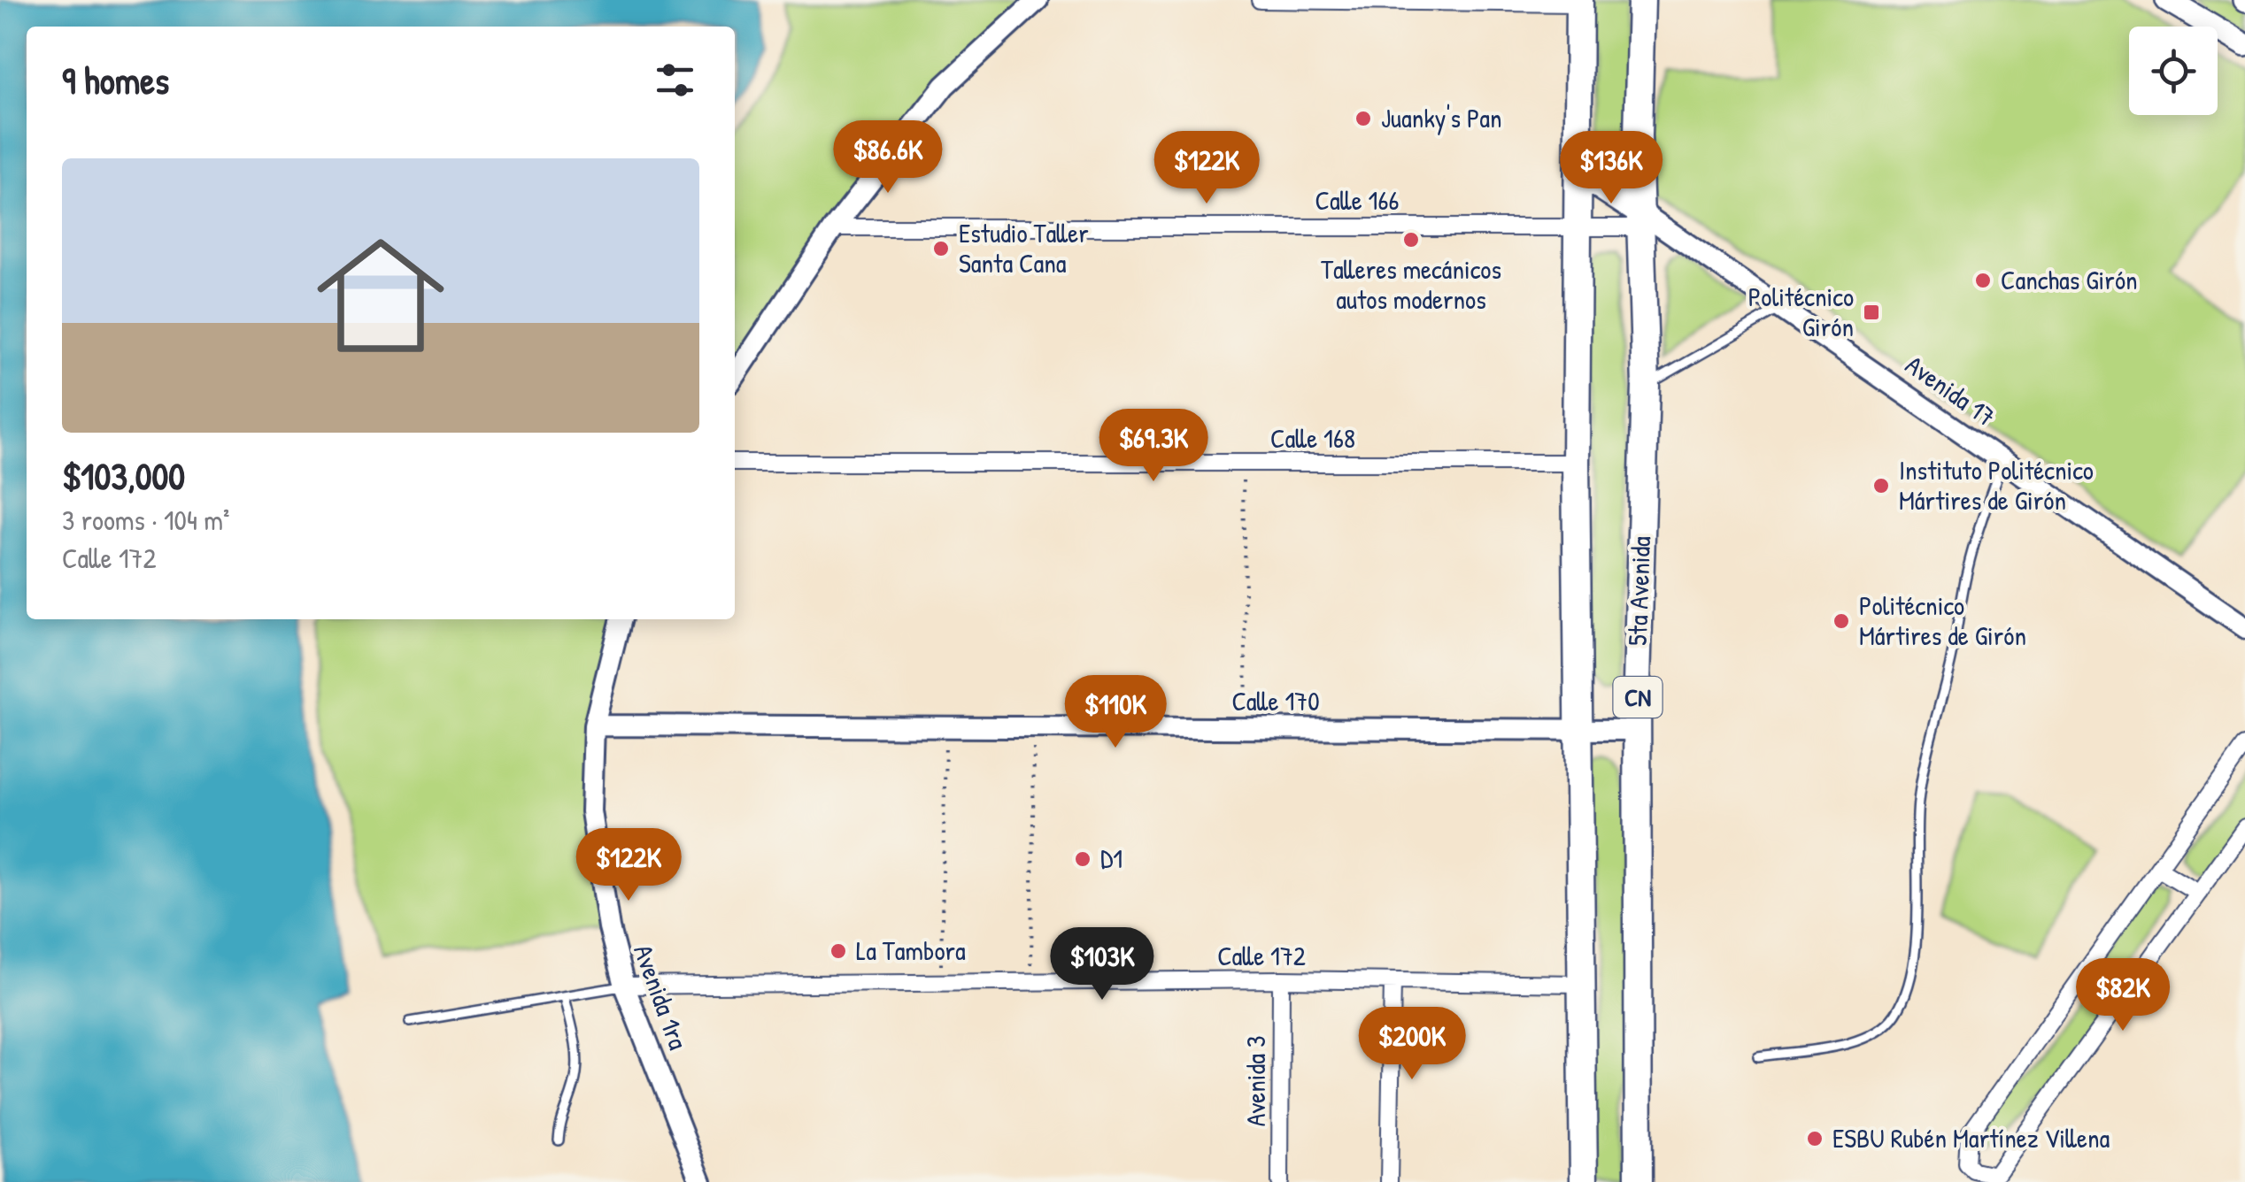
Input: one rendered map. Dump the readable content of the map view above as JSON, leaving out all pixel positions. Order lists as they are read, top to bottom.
{
  "streets": {
    "highway": ["5ta Avenida", "CN"],
    "street": [
      "Calle 166",
      "Avenida 17",
      "Calle 168",
      "Calle 170",
      "Calle 172",
      "Avenida 1ra",
      "Avenida 3"
    ]
  },
  "crossings": [
    ["Calle 166", "Avenida 17"],
    ["Calle 166", "5ta Avenida"],
    ["Calle 166", "CN"],
    ["Avenida 17", "5ta Avenida"],
    ["Calle 168", "CN"],
    ["5ta Avenida", "Calle 170"],
    ["CN", "Calle 170"],
    ["CN", "Calle 172"],
    ["Calle 170", "Avenida 1ra"],
    ["Calle 172", "Avenida 1ra"],
    ["Calle 172", "Avenida 3"]
  ],
  "places": {
    "other": [
      "Juanky's Pan",
      "Talleres mecánicos autos modernos",
      "Estudio Taller Santa Cana",
      "Canchas Girón",
      "Instituto Politécnico Mártires de Girón",
      "Politécnico Mártires de Girón",
      "D1",
      "La Tambora",
      "ESBU Rubén Martínez Villena"
    ],
    "transit": ["Politécnico Girón"]
  },
  "page": {
    "heading": "9 homes",
    "price": [
      "$86.6K",
      "$122K",
      "$136K",
      "$69.3K",
      "$110K",
      "$122K",
      "$103K",
      "$82K",
      "$200K"
    ],
    "list": [
      {
        "name": "$103,000",
        "note": "3 rooms · 104 m² · Calle 172"
      }
    ]
  }
}
